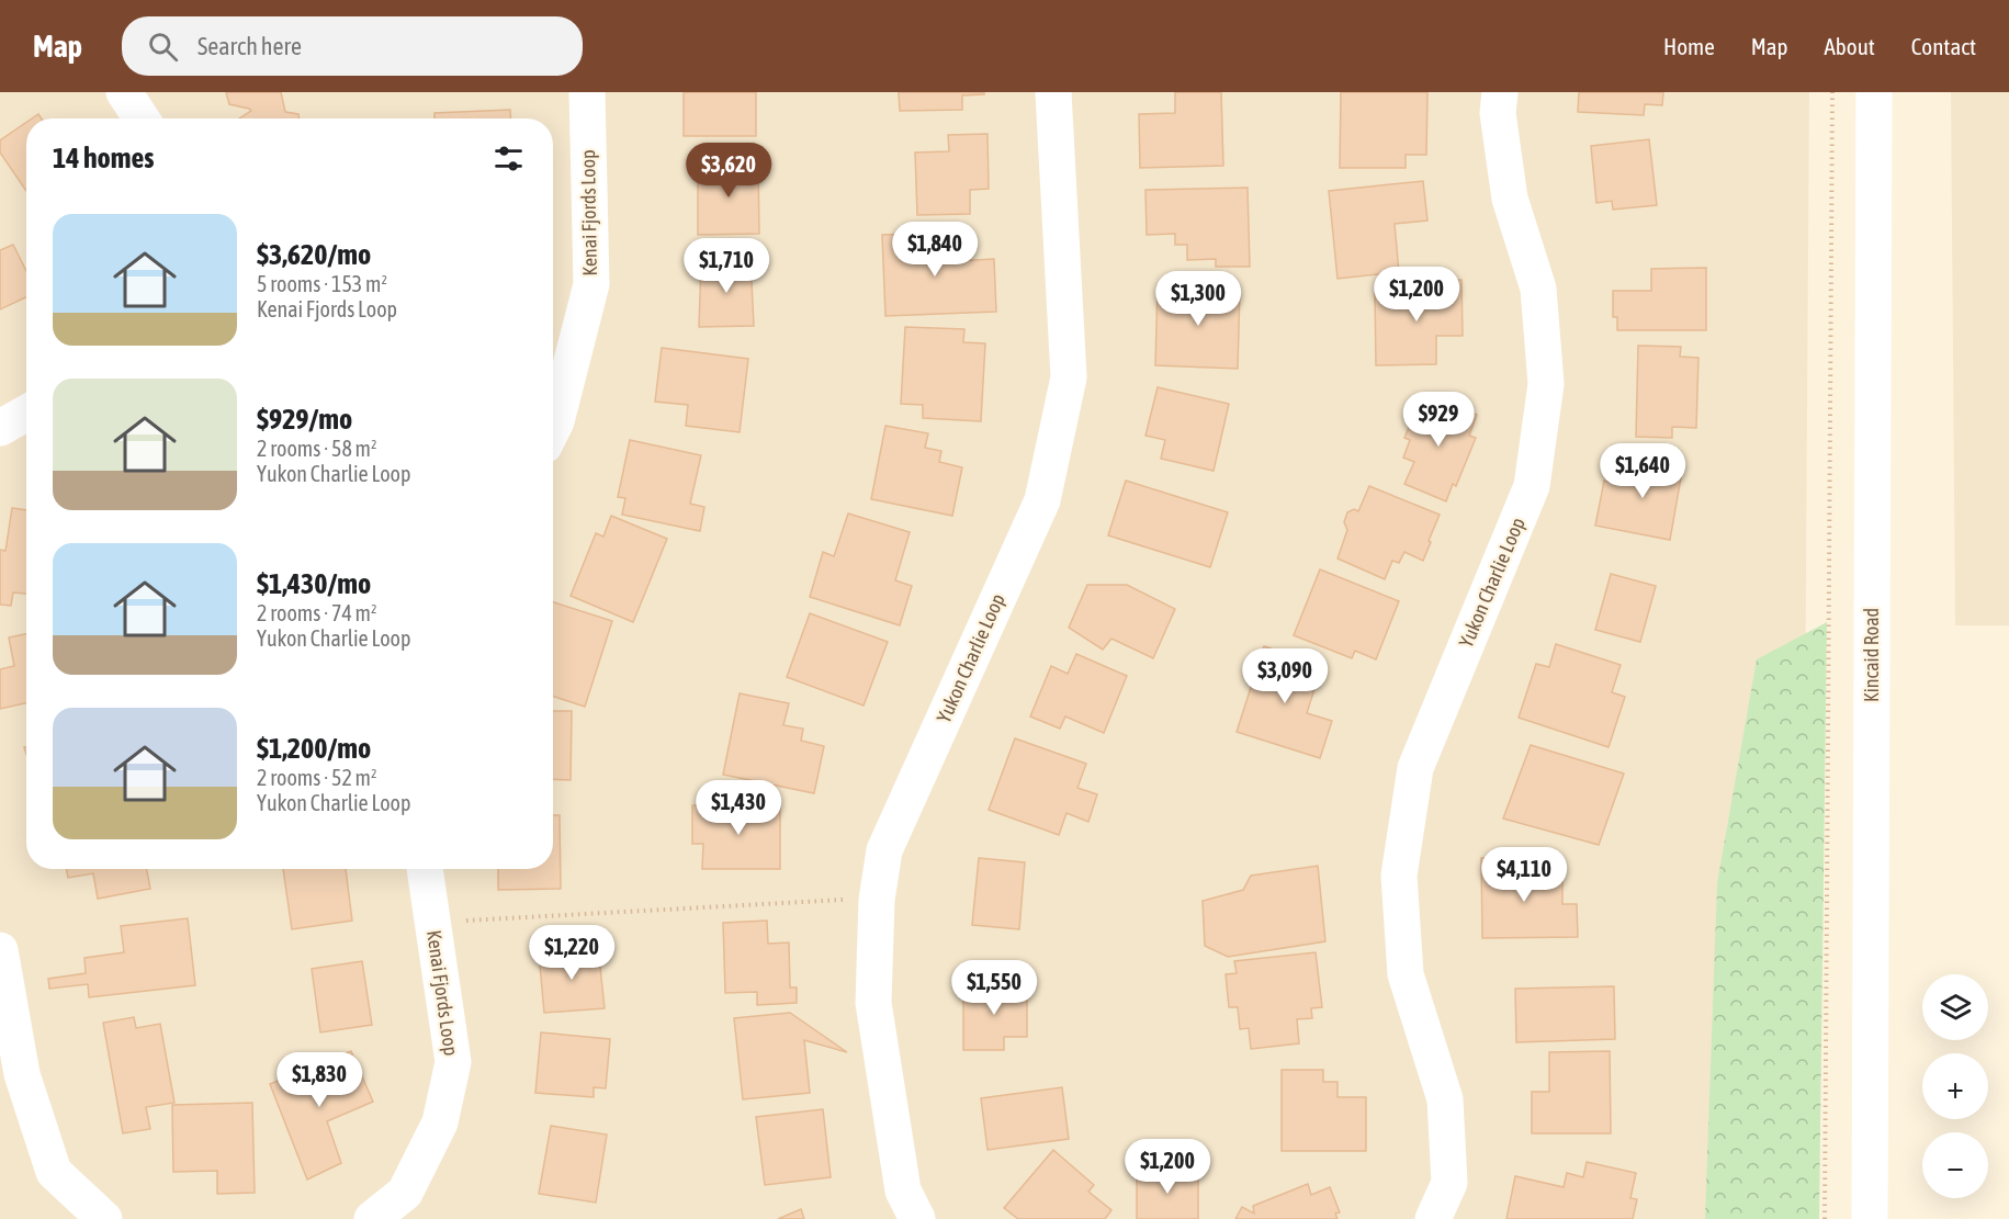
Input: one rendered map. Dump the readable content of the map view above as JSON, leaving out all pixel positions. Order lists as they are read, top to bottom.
{
  "streets": {
    "street": ["Kenai Fjords Loop", "Yukon Charlie Loop", "Kincaid Road"]
  },
  "page": {
    "header": "Map",
    "search": "Search here",
    "nav": [
      "Home",
      "Map",
      "About",
      "Contact"
    ],
    "heading": "14 homes",
    "price": [
      "$3,620",
      "$1,840",
      "$1,710",
      "$1,200",
      "$1,300",
      "$929",
      "$1,640",
      "$3,090",
      "$1,430",
      "$4,110",
      "$1,220",
      "$1,550",
      "$1,830",
      "$1,200"
    ],
    "list": [
      {
        "name": "$3,620/mo",
        "note": "5 rooms · 153 m² · Kenai Fjords Loop"
      },
      {
        "name": "$929/mo",
        "note": "2 rooms · 58 m² · Yukon Charlie Loop"
      },
      {
        "name": "$1,430/mo",
        "note": "2 rooms · 74 m² · Yukon Charlie Loop"
      },
      {
        "name": "$1,200/mo",
        "note": "2 rooms · 52 m² · Yukon Charlie Loop"
      }
    ],
    "map_buttons": ["+", "−"]
  }
}
